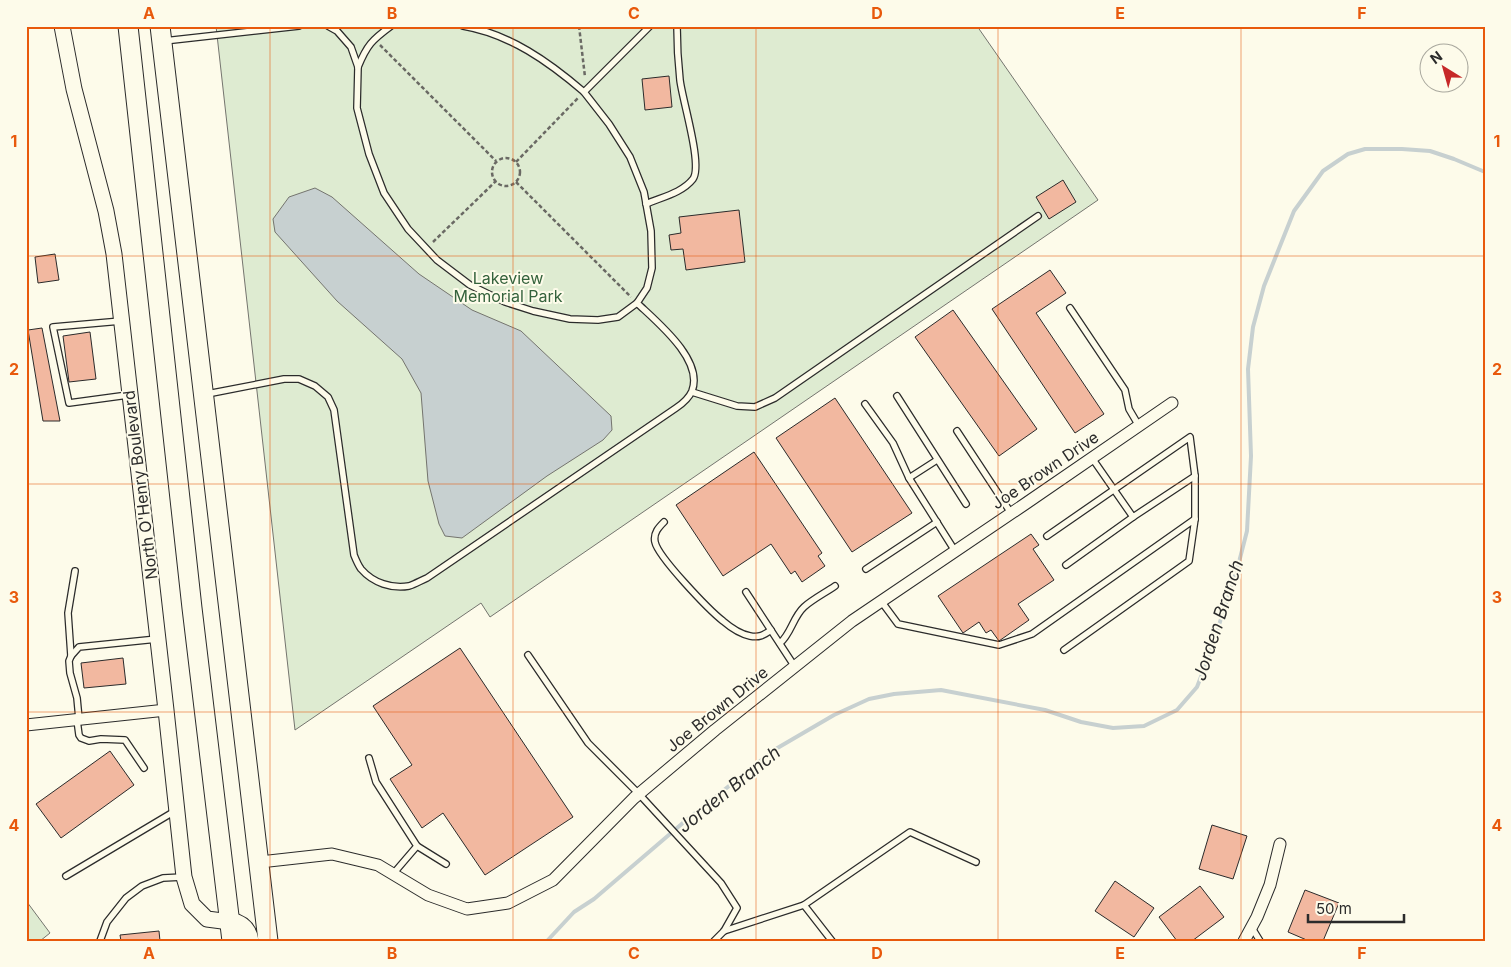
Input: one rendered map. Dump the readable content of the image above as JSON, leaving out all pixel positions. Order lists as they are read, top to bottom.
{
  "streets": {
    "street": ["Joe Brown Drive", "North O'Henry Boulevard"]
  },
  "water": ["Jorden Branch"],
  "parks": ["Lakeview Memorial Park"],
  "scale_bar": "50 m",
  "north": "top left",
  "grid": {
    "columns": [
      "A",
      "B",
      "C",
      "D",
      "E",
      "F"
    ],
    "rows": [
      "1",
      "2",
      "3",
      "4"
    ]
  }
}
